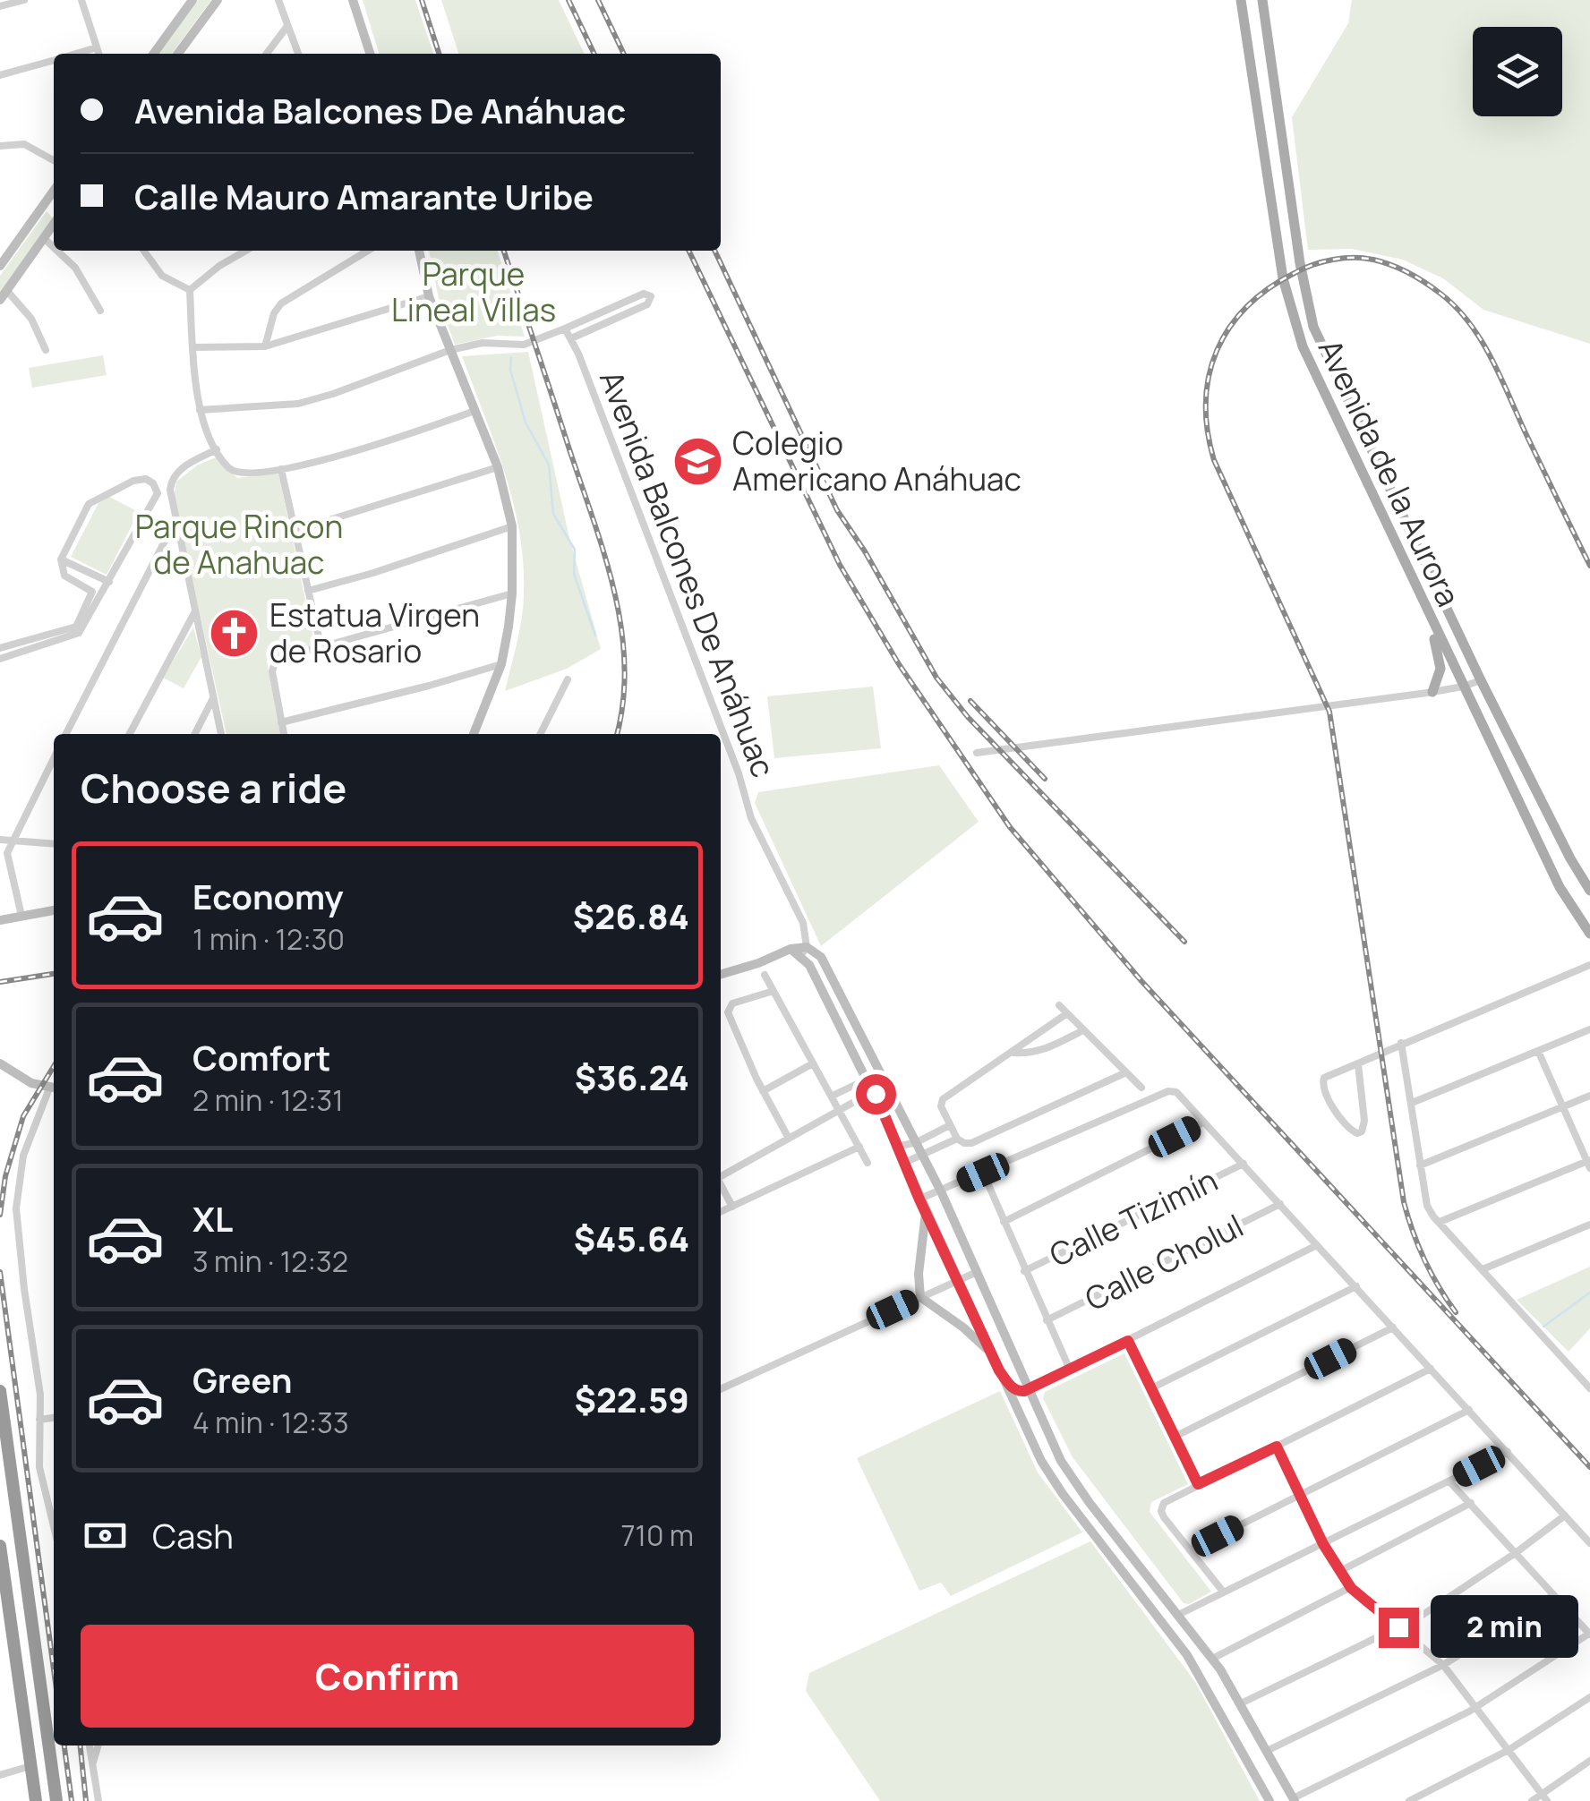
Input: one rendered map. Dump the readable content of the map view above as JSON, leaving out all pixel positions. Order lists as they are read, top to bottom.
{
  "streets": {
    "main road": ["Avenida de la Aurora"],
    "street": ["Avenida Balcones De Anáhuac", "Calle Tizimín", "Calle Cholul"]
  },
  "parks": ["Parque Lineal Villas", "Parque Rincon de Anahuac"],
  "places": {
    "school or university": ["Colegio Americano Anáhuac"],
    "church": ["Estatua Virgen de Rosario"]
  },
  "page": {
    "banner": ["Avenida Balcones De Anáhuac", "Calle Mauro Amarante Uribe"],
    "heading": "Choose a ride",
    "list": [
      {
        "name": "Economy",
        "note": "1 min · 12:30",
        "value": "$26.84"
      },
      {
        "name": "Comfort",
        "note": "2 min · 12:31",
        "value": "$36.24"
      },
      {
        "name": "XL",
        "note": "3 min · 12:32",
        "value": "$45.64"
      },
      {
        "name": "Green",
        "note": "4 min · 12:33",
        "value": "$22.59"
      }
    ],
    "pay": ["Cash", "710 m"],
    "bubble": "2 min",
    "buttons": "Confirm"
  }
}
